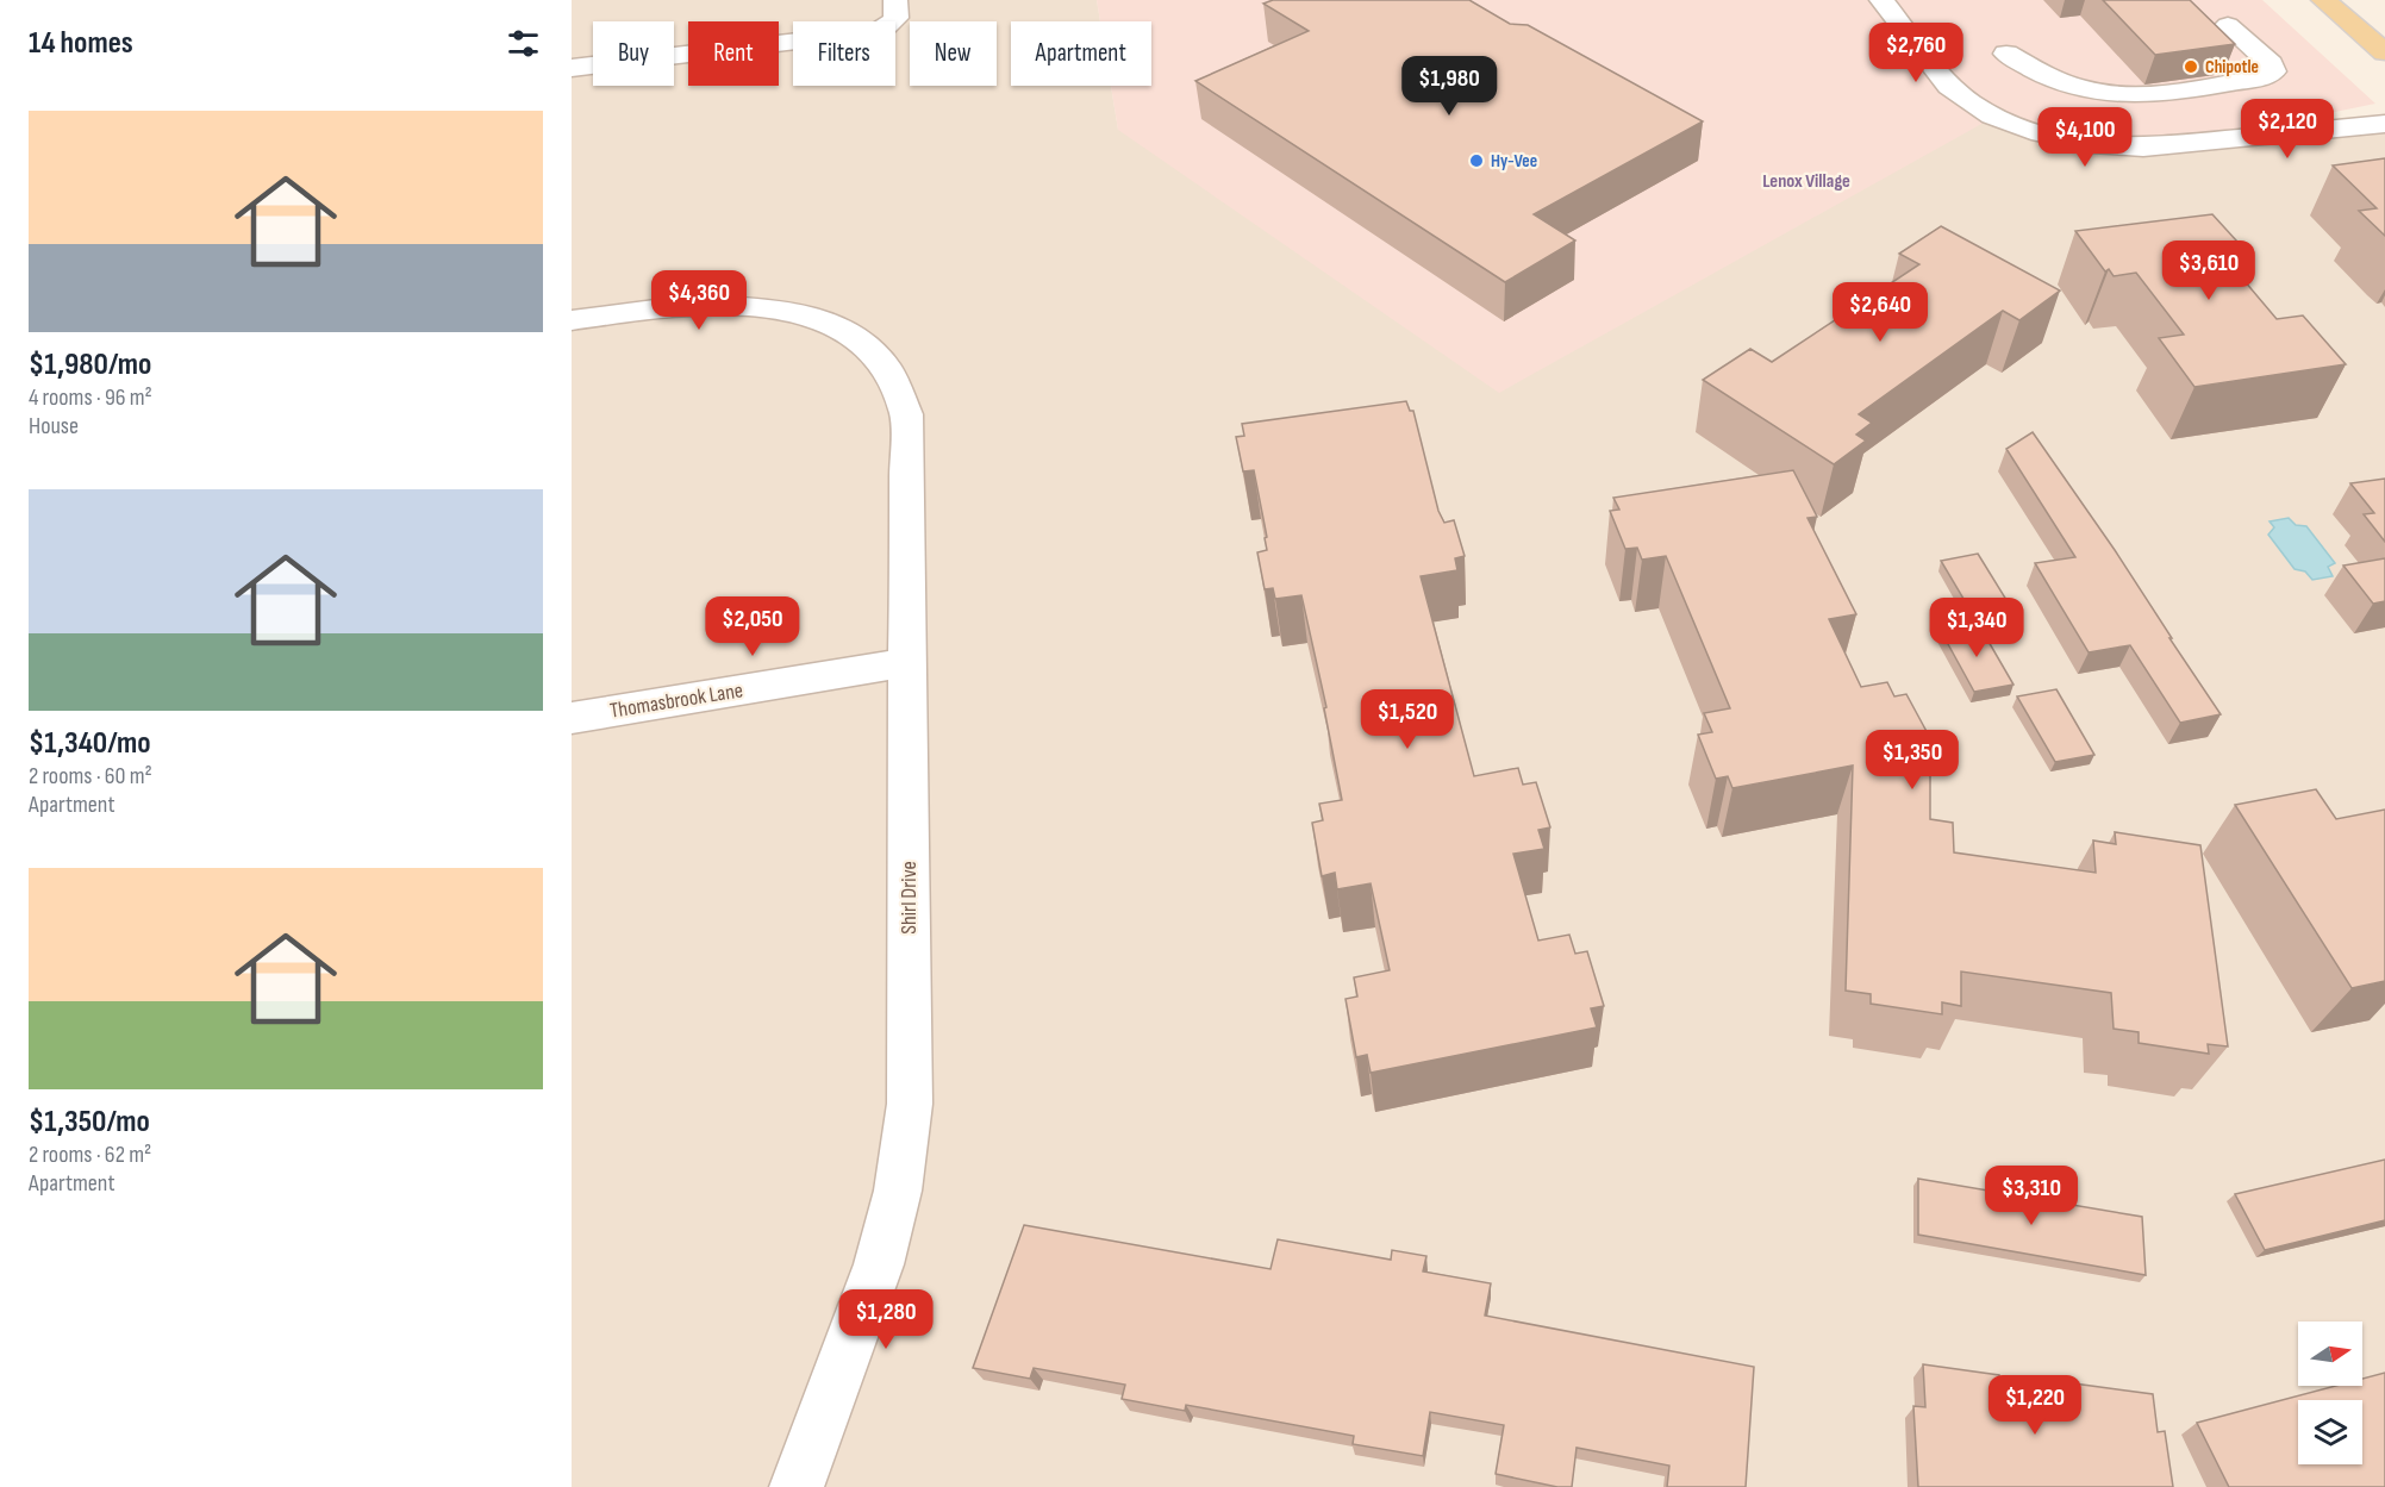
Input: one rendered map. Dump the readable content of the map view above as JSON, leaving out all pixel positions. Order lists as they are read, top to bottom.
{
  "streets": {
    "street": ["Thomasbrook Lane", "Shirl Drive"]
  },
  "crossings": [
    ["Thomasbrook Lane", "Shirl Drive"]
  ],
  "districts": ["Lenox Village"],
  "places": ["Chipotle", "Hy-Vee"],
  "north": "right",
  "page": {
    "heading": "14 homes",
    "chip": [
      "Buy",
      "Rent",
      "Filters",
      "New",
      "Apartment"
    ],
    "price": [
      "$2,760",
      "$1,980",
      "$2,120",
      "$4,100",
      "$3,610",
      "$4,360",
      "$2,640",
      "$2,050",
      "$1,340",
      "$1,520",
      "$1,350",
      "$3,310",
      "$1,280",
      "$1,220"
    ],
    "list": [
      {
        "name": "$1,980/mo",
        "note": "4 rooms · 96 m² · House"
      },
      {
        "name": "$1,340/mo",
        "note": "2 rooms · 60 m² · Apartment"
      },
      {
        "name": "$1,350/mo",
        "note": "2 rooms · 62 m² · Apartment"
      }
    ]
  }
}
